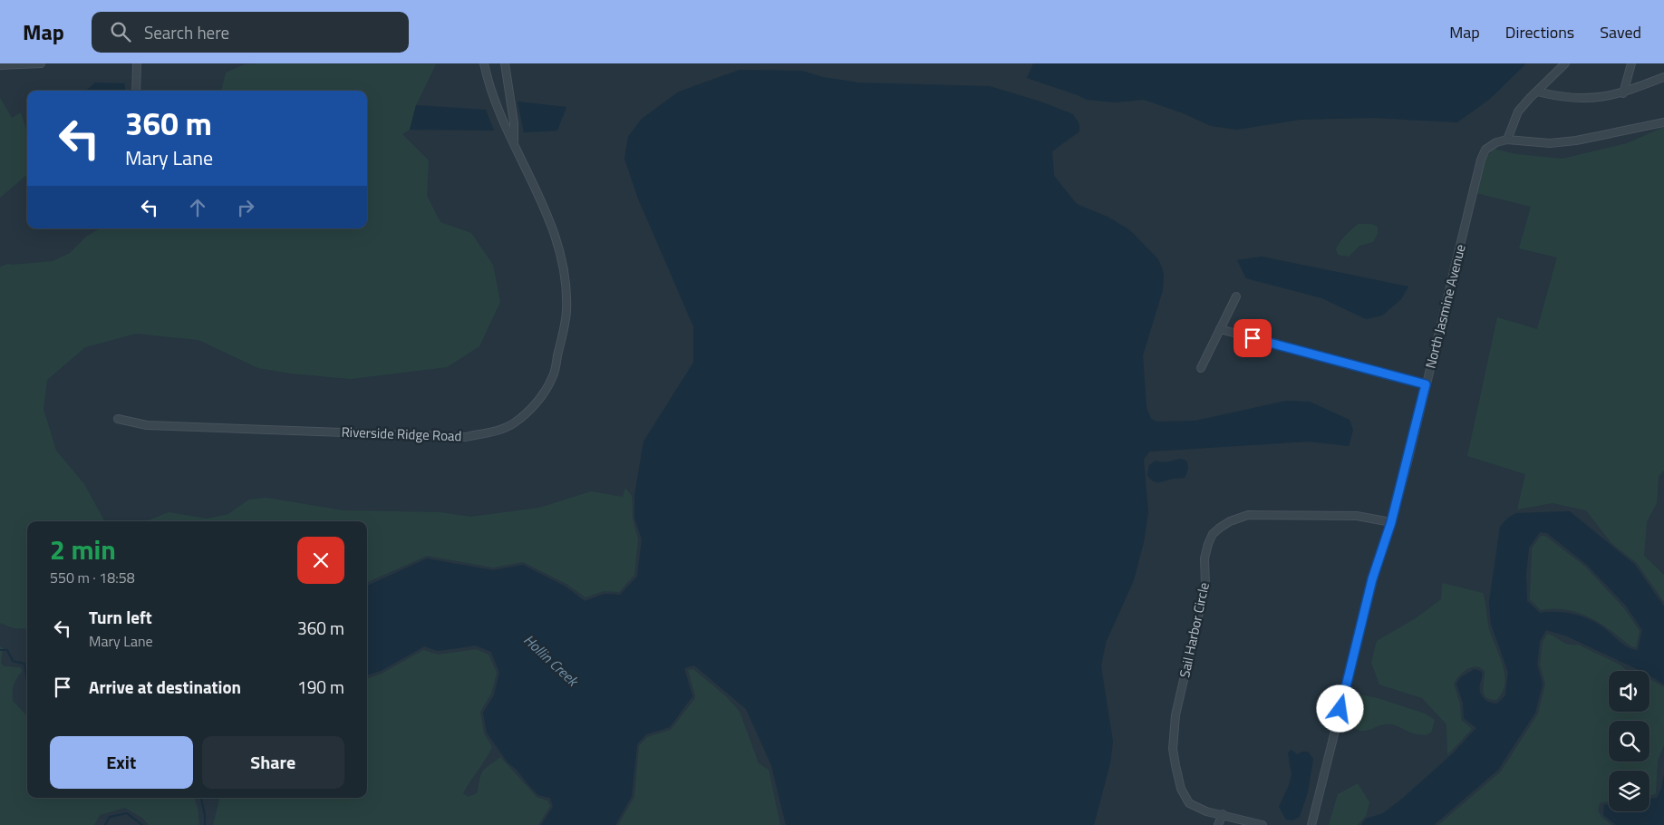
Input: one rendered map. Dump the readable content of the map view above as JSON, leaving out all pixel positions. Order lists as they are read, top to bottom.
{
  "streets": {
    "street": ["North Jasmine Avenue", "Riverside Ridge Road", "Sail Harbor Circle"]
  },
  "crossings": [
    ["North Jasmine Avenue", "Sail Harbor Circle"]
  ],
  "water": ["Hollin Creek"],
  "page": {
    "header": "Map",
    "search": "Search here",
    "nav": ["Map", "Directions", "Saved"],
    "turn": ["360 m", "Mary Lane"],
    "heading": ["2 min", "550 m · 18:58"],
    "list": [
      {
        "name": "Turn left",
        "note": "Mary Lane",
        "value": "360 m"
      },
      {
        "name": "Arrive at destination",
        "value": "190 m"
      }
    ],
    "buttons": ["Exit", "Share"]
  }
}
